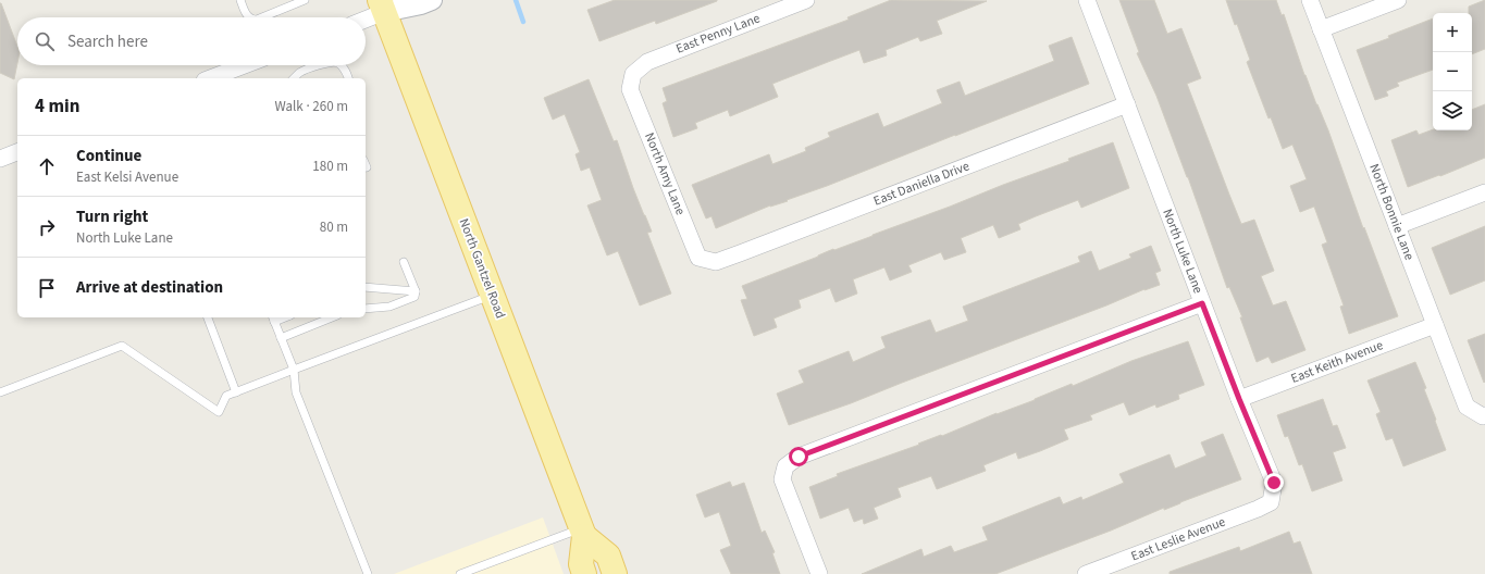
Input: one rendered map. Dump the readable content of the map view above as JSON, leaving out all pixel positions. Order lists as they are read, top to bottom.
{
  "streets": {
    "main road": ["North Gantzel Road"],
    "street": [
      "East Penny Lane",
      "North Amy Lane",
      "East Daniella Drive",
      "North Bonnie Lane",
      "North Luke Lane",
      "East Keith Avenue",
      "East Leslie Avenue"
    ]
  },
  "crossings": [
    ["East Penny Lane", "North Amy Lane"],
    ["North Amy Lane", "East Daniella Drive"],
    ["East Daniella Drive", "North Luke Lane"],
    ["North Bonnie Lane", "East Keith Avenue"],
    ["North Luke Lane", "East Keith Avenue"],
    ["North Luke Lane", "East Leslie Avenue"]
  ],
  "page": {
    "map_buttons": ["+", "−"],
    "search": "Search here",
    "heading": ["4 min", "Walk · 260 m"],
    "list": [
      ["Continue", "East Kelsi Avenue", "180 m"],
      ["Turn right", "North Luke Lane", "80 m"],
      "Arrive at destination"
    ]
  }
}
